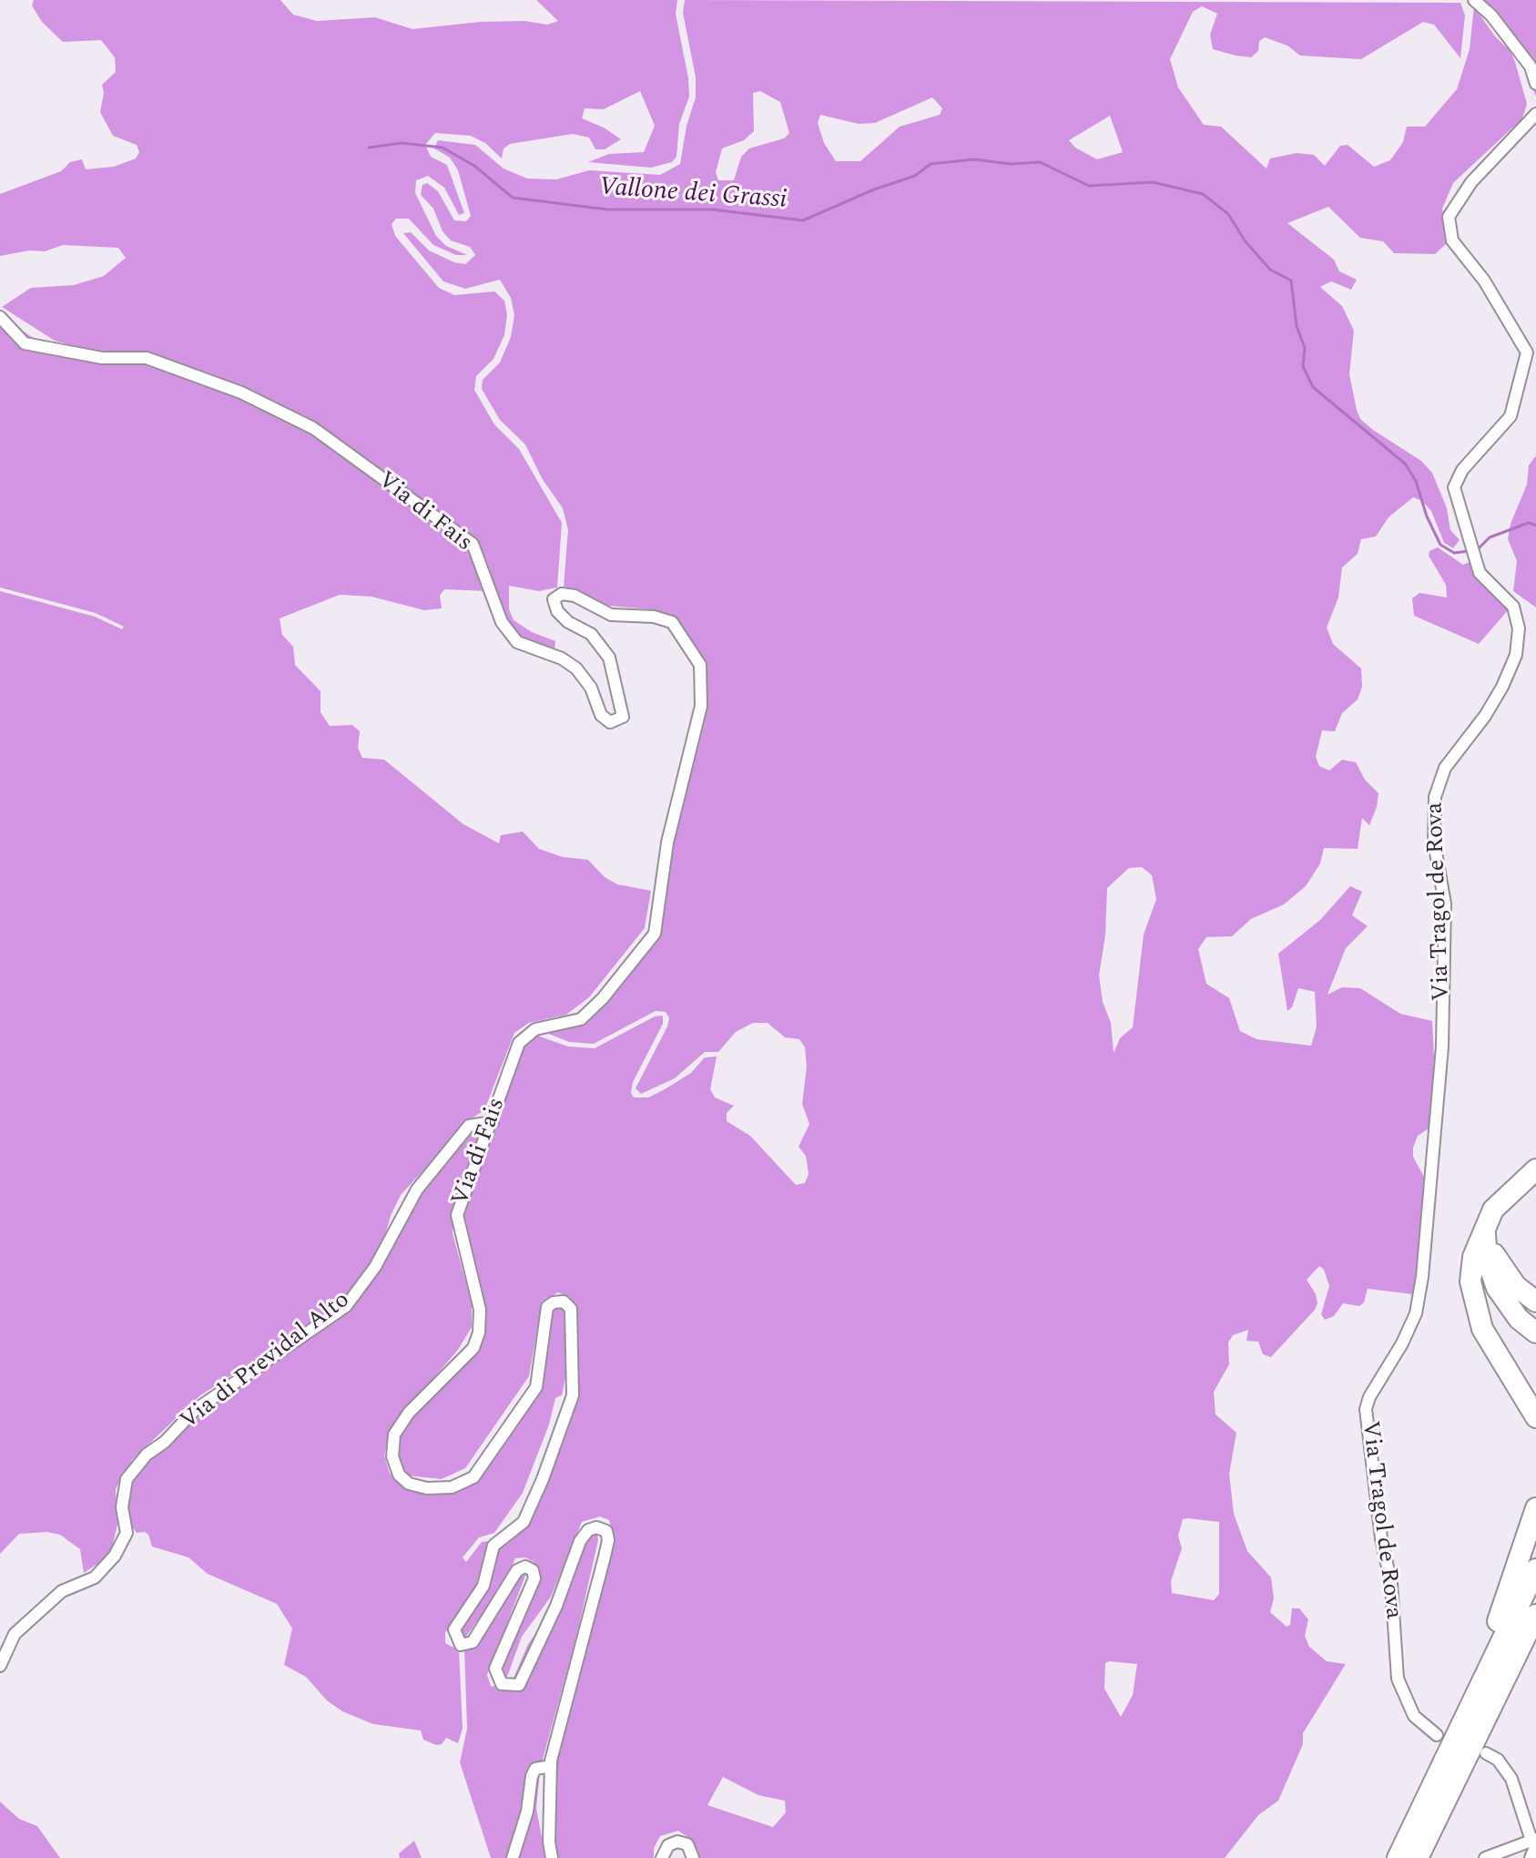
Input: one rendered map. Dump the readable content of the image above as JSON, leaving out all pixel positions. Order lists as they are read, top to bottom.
{
  "streets": {
    "street": ["Via di Fais", "Via Tragol de Rova", "Via di Previdal Alto"]
  },
  "crossings": [
    ["Via di Fais", "Via di Previdal Alto"]
  ],
  "water": ["Vallone dei Grassi"]
}
